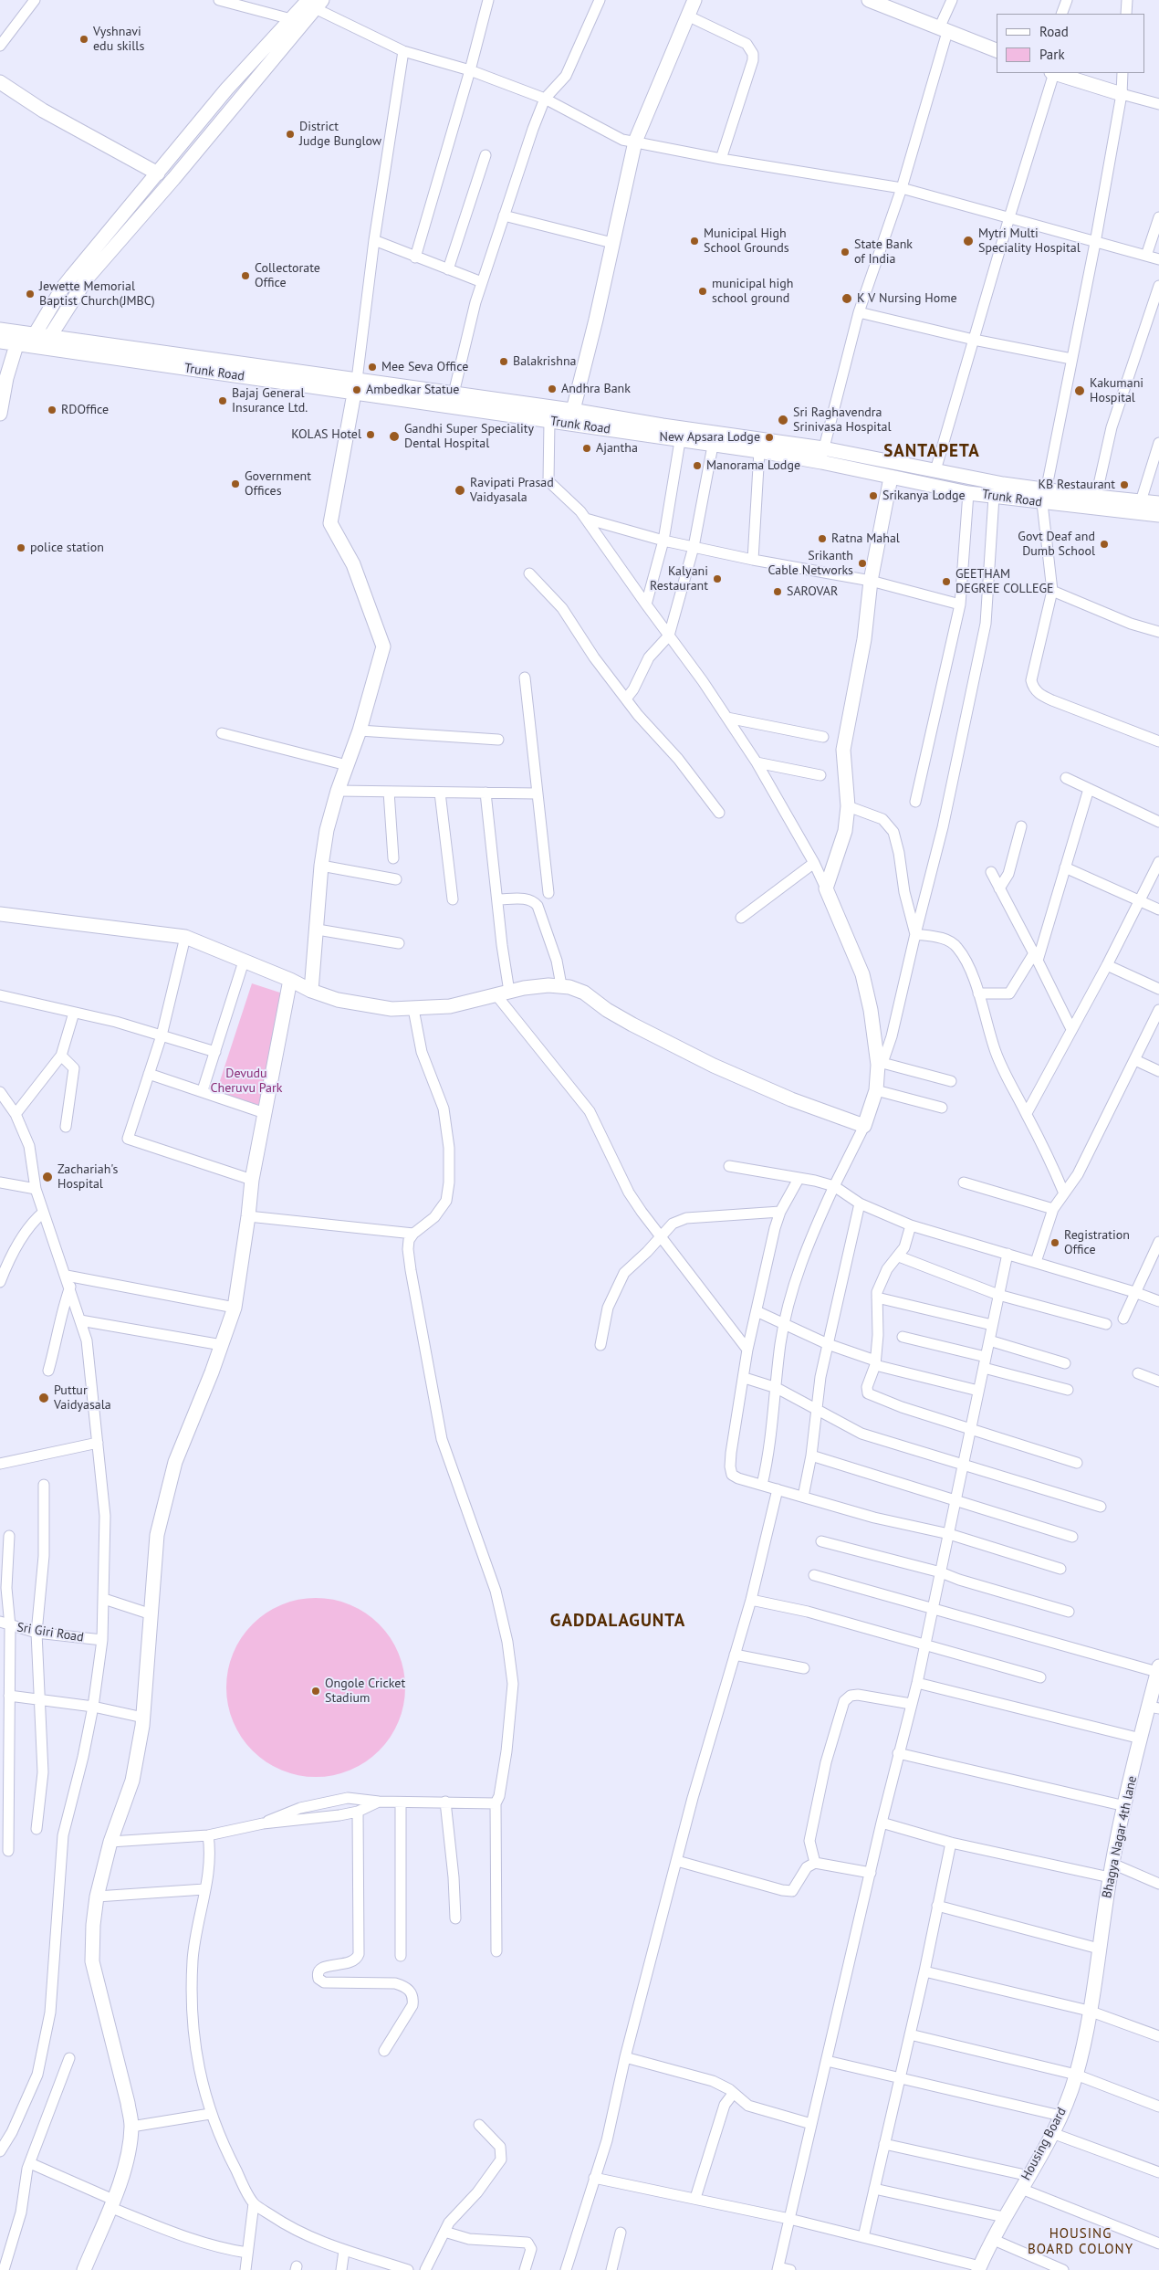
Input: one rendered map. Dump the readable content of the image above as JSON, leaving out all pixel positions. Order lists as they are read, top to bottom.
{
  "streets": {
    "street": [
      "Trunk Road",
      "Sri Giri Road",
      "Bhagya Nagar 4th lane",
      "Housing Board"
    ]
  },
  "crossings": [
    ["Bhagya Nagar 4th lane", "Housing Board"]
  ],
  "districts": ["SANTAPETA", "GADDALAGUNTA", "HOUSING BOARD COLONY"],
  "parks": ["Devudu Cheruvu Park"],
  "places": [
    "Vyshnavi edu skills",
    "District Judge Bunglow",
    "Municipal High School Grounds",
    "Mytri Multi Speciality Hospital",
    "State Bank of India",
    "Collectorate Office",
    "municipal high school ground",
    "Jewette Memorial Baptist Church(JMBC)",
    "K V Nursing Home",
    "Balakrishna",
    "Mee Seva Office",
    "Andhra Bank",
    "Ambedkar Statue",
    "Kakumani Hospital",
    "Bajaj General Insurance Ltd.",
    "RDOffice",
    "Sri Raghavendra Srinivasa Hospital",
    "KOLAS Hotel",
    "Gandhi Super Speciality Dental Hospital",
    "New Apsara Lodge",
    "Ajantha",
    "Manorama Lodge",
    "Government Offices",
    "KB Restaurant",
    "Ravipati Prasad Vaidyasala",
    "Srikanya Lodge",
    "Ratna Mahal",
    "Govt Deaf and Dumb School",
    "police station",
    "Srikanth Cable Networks",
    "Kalyani Restaurant",
    "GEETHAM DEGREE COLLEGE",
    "SAROVAR",
    "Zachariah's Hospital",
    "Registration Office",
    "Puttur Vaidyasala",
    "Ongole Cricket Stadium"
  ],
  "legend": ["Road", "Park"]
}
